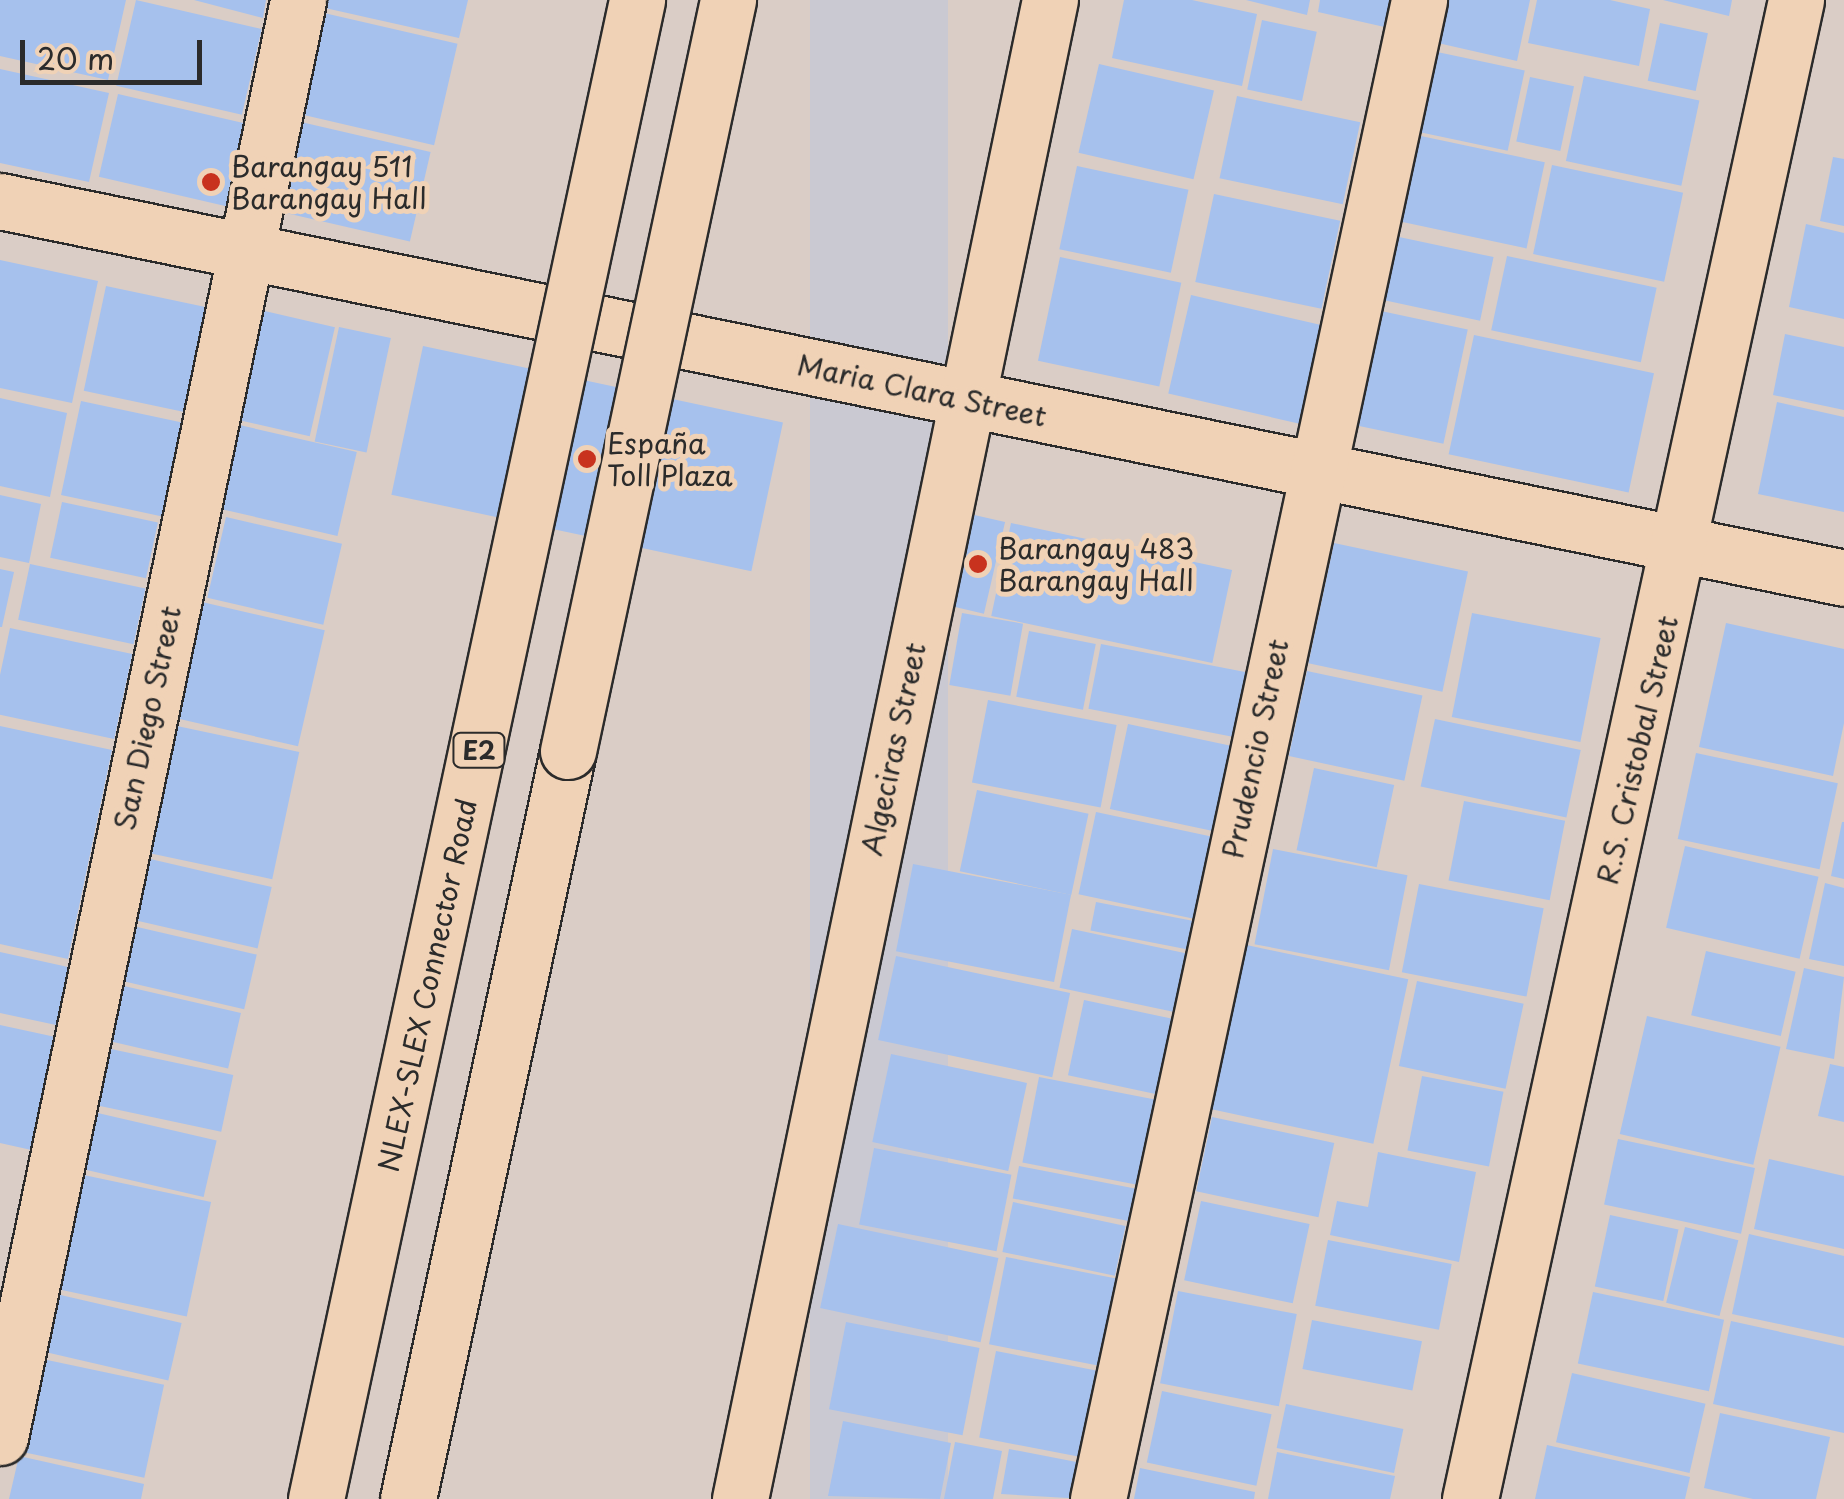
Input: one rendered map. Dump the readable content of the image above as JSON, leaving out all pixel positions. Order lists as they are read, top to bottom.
{
  "streets": {
    "main road": [
      "Maria Clara Street",
      "San Diego Street",
      "Algeciras Street",
      "Prudencio Street",
      "E2",
      "R.S. Cristobal Street",
      "NLEX-SLEX Connector Road"
    ]
  },
  "crossings": [
    ["Maria Clara Street", "San Diego Street"],
    ["Maria Clara Street", "Algeciras Street"],
    ["Maria Clara Street", "Prudencio Street"],
    ["Maria Clara Street", "R.S. Cristobal Street"]
  ],
  "places": ["Barangay 511 Barangay Hall", "España Toll Plaza", "Barangay 483 Barangay Hall"],
  "scale_bar": "20 m"
}
